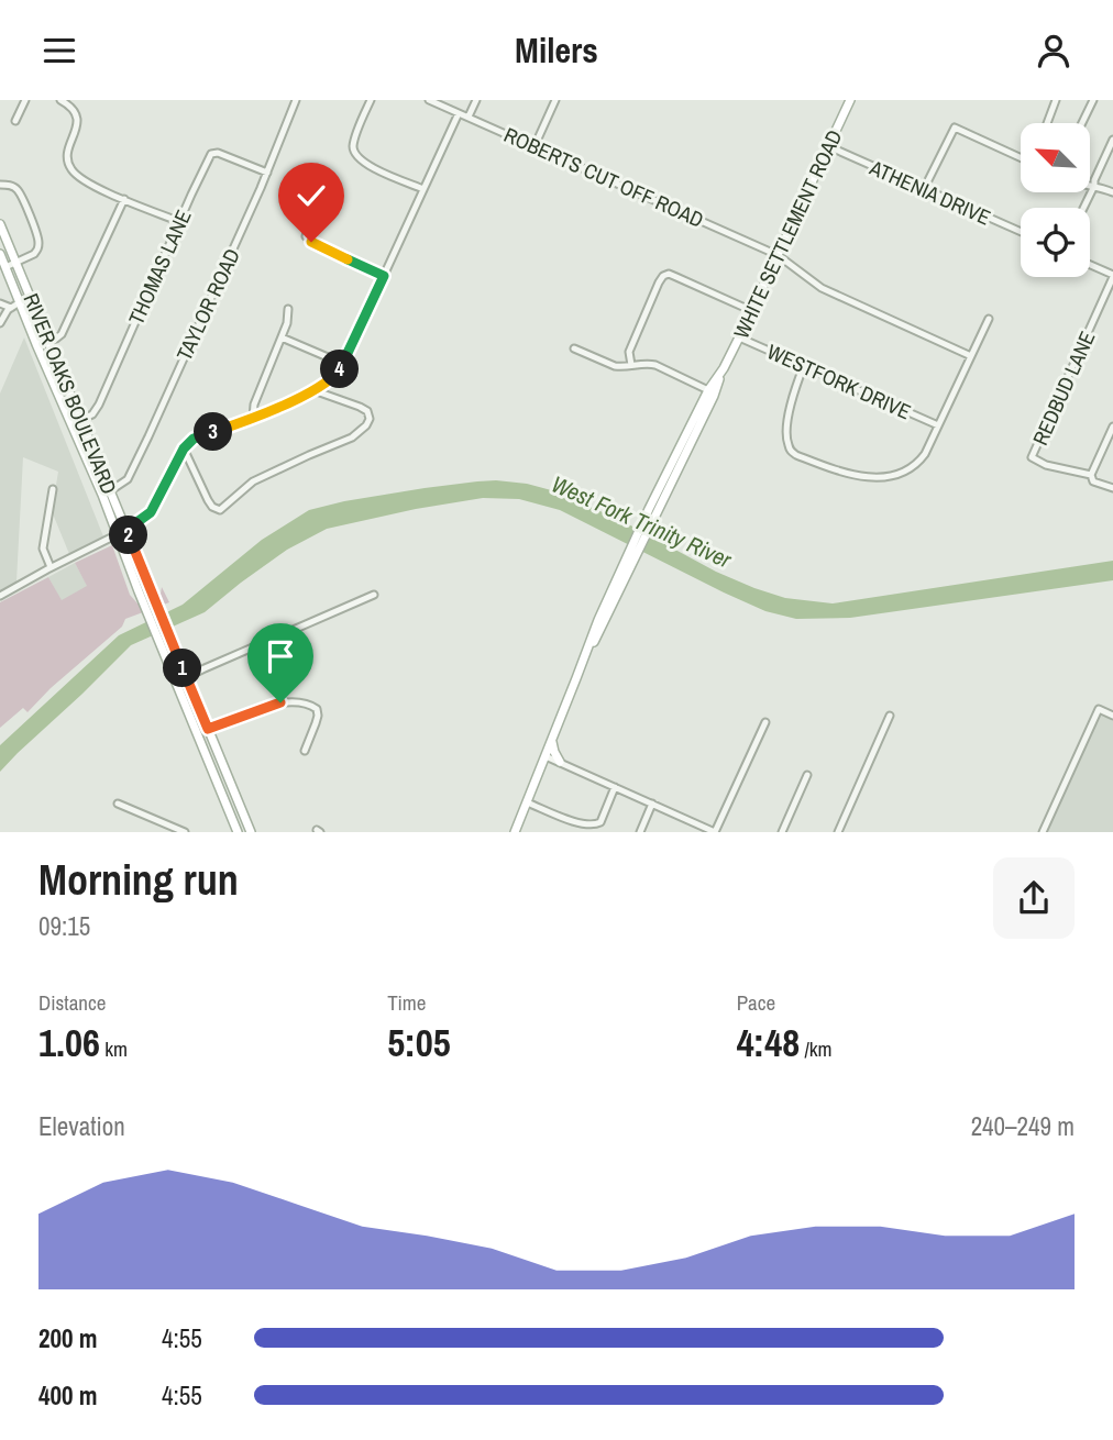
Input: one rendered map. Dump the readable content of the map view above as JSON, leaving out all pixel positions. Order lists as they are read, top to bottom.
{
  "streets": {
    "main road": ["WHITE SETTLEMENT ROAD", "RIVER OAKS BOULEVARD"],
    "street": [
      "ROBERTS CUT OFF ROAD",
      "ATHENIA DRIVE",
      "THOMAS LANE",
      "TAYLOR ROAD",
      "WESTFORK DRIVE",
      "REDBUD LANE"
    ]
  },
  "crossings": [
    ["ROBERTS CUT OFF ROAD", "WHITE SETTLEMENT ROAD"],
    ["ATHENIA DRIVE", "WHITE SETTLEMENT ROAD"],
    ["WHITE SETTLEMENT ROAD", "WESTFORK DRIVE"],
    ["THOMAS LANE", "TAYLOR ROAD"],
    ["THOMAS LANE", "RIVER OAKS BOULEVARD"],
    ["TAYLOR ROAD", "RIVER OAKS BOULEVARD"]
  ],
  "water": ["West Fork Trinity River"],
  "north": "top left",
  "page": {
    "header": "Milers",
    "pins": [
      "4",
      "3",
      "2",
      "1"
    ],
    "heading": ["Morning run", "09:15"],
    "stats": [
      ["Distance", "1.06 km"],
      ["Time", "5:05"],
      ["Pace", "4:48 /km"]
    ],
    "chart": ["Elevation", "240–249 m"],
    "list": [
      {
        "name": "200 m",
        "note": "4:55"
      },
      {
        "name": "400 m",
        "note": "4:55"
      }
    ]
  }
}
